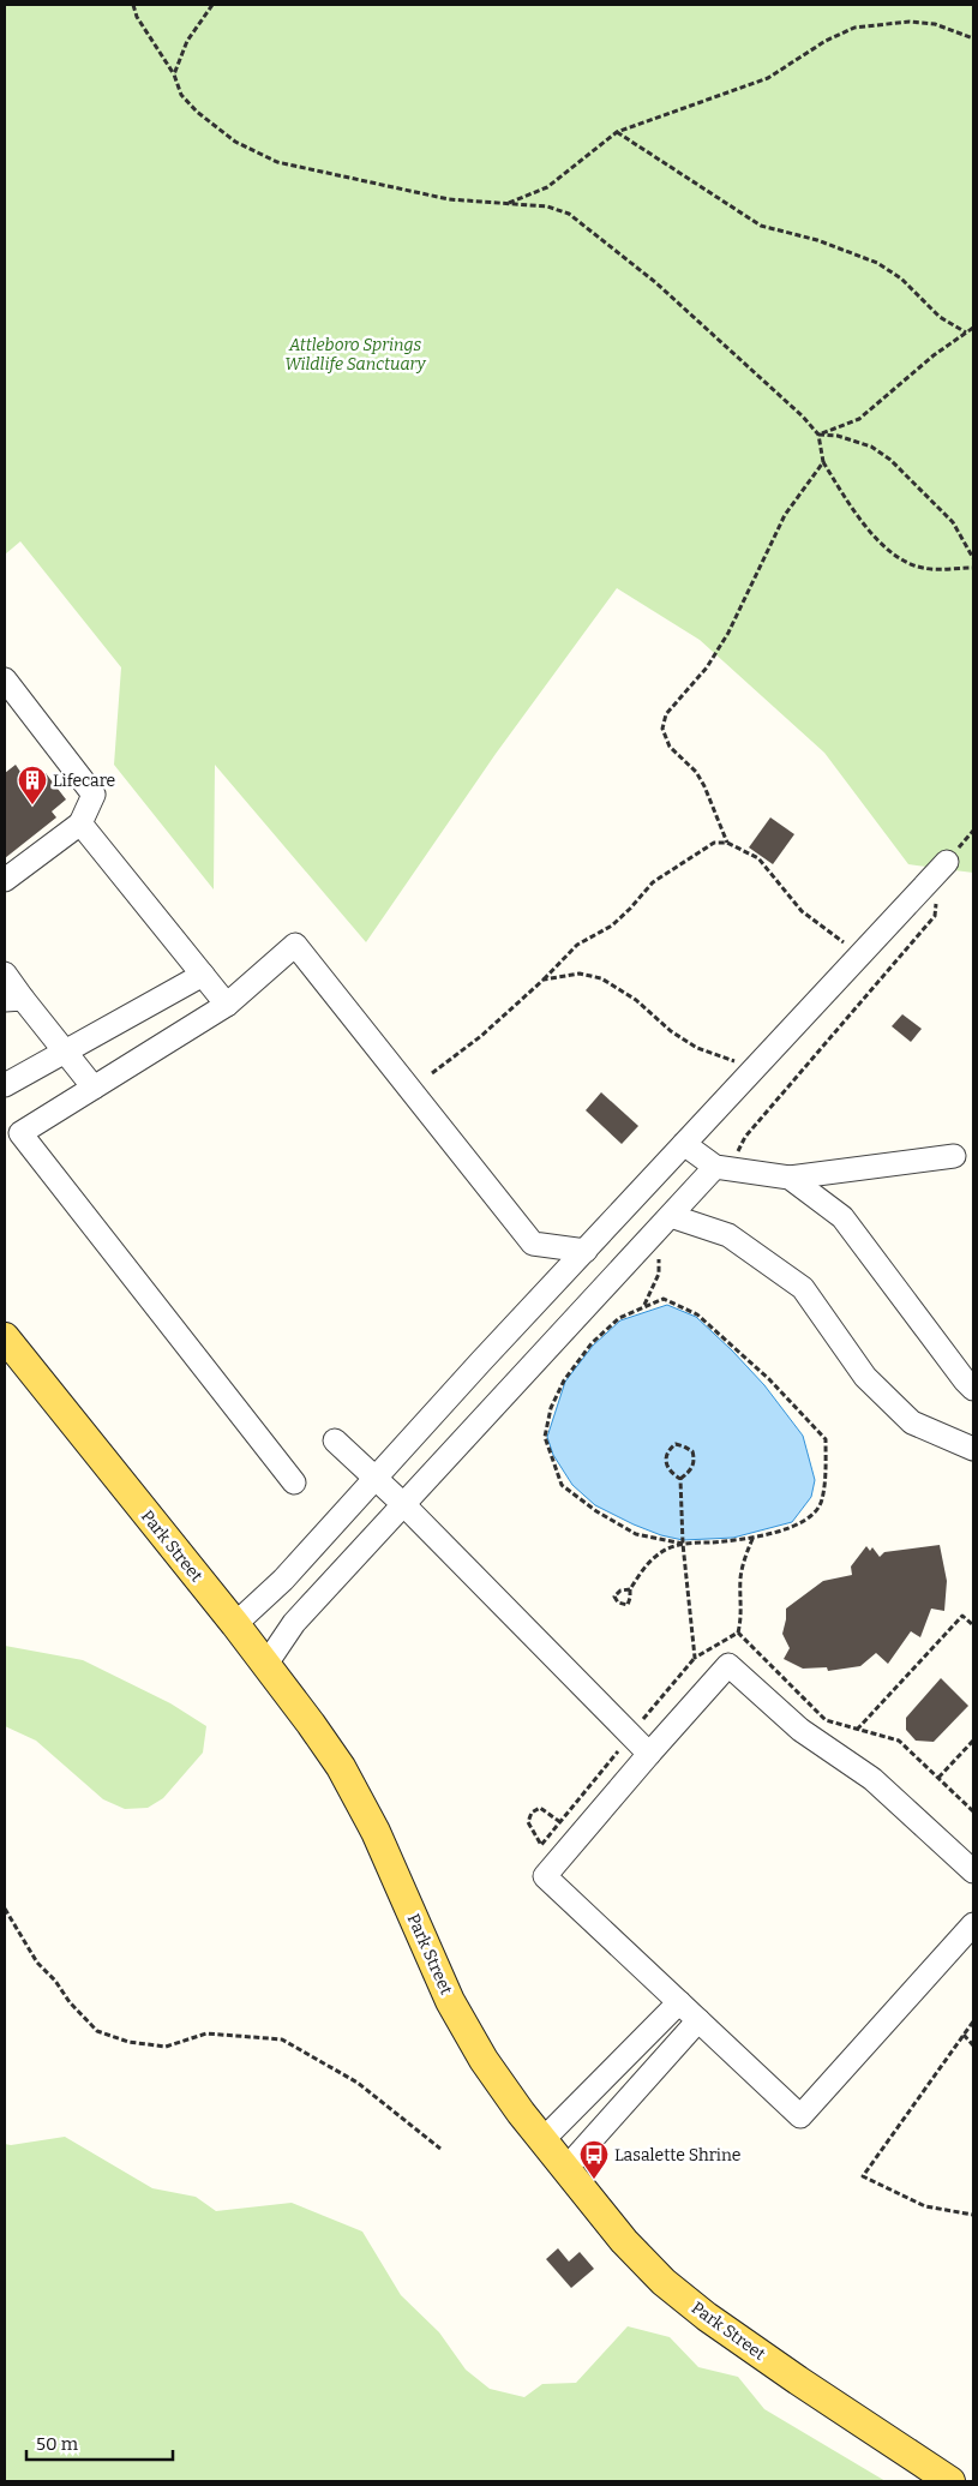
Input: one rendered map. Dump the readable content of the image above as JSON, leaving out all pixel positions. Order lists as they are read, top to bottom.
{
  "streets": {
    "main road": ["Park Street"]
  },
  "parks": ["Attleboro Springs Wildlife Sanctuary"],
  "places": {
    "building": ["Lifecare"],
    "bus stop": ["Lasalette Shrine"]
  },
  "scale_bar": "50 m"
}
